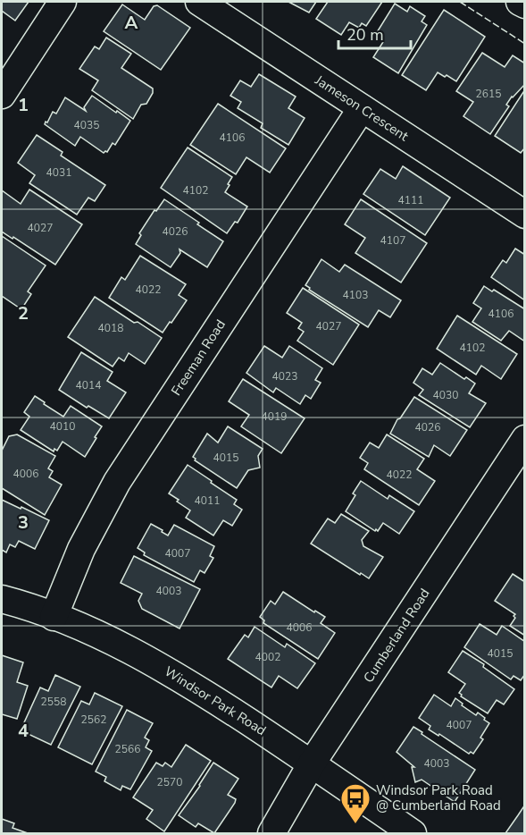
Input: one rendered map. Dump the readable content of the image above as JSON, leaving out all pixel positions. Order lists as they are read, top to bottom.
{
  "streets": {
    "street": [
      "Jameson Crescent",
      "Freeman Road",
      "Cumberland Road",
      "Windsor Park Road"
    ]
  },
  "crossings": [
    ["Jameson Crescent", "Freeman Road"],
    ["Freeman Road", "Windsor Park Road"],
    ["Cumberland Road", "Windsor Park Road"]
  ],
  "places": {
    "bus stop": ["Windsor Park Road @ Cumberland Road"]
  },
  "house_numbers": [
    "2615",
    "4035",
    "4106",
    "4031",
    "4102",
    "4111",
    "4027",
    "4026",
    "4107",
    "4022",
    "4103",
    "4106",
    "4027",
    "4018",
    "4102",
    "4023",
    "4014",
    "4030",
    "4019",
    "4010",
    "4026",
    "4015",
    "4006",
    "4022",
    "4011",
    "4007",
    "4003",
    "4006",
    "4015",
    "4002",
    "2558",
    "2562",
    "4007",
    "2566",
    "4003",
    "2570"
  ],
  "scale_bar": "20 m",
  "grid": {
    "columns": ["A"],
    "rows": [
      "1",
      "2",
      "3",
      "4"
    ]
  }
}
